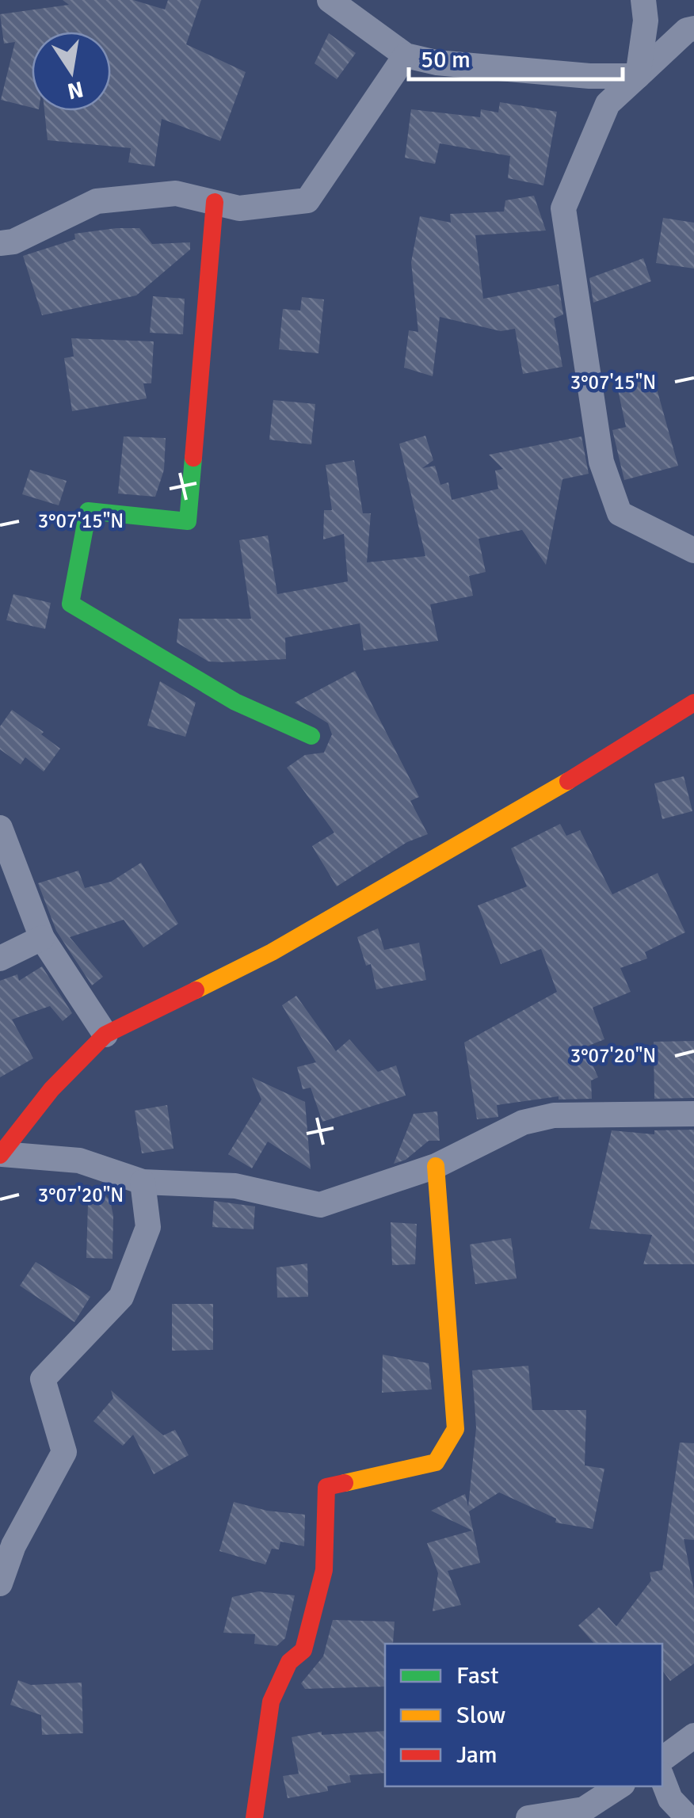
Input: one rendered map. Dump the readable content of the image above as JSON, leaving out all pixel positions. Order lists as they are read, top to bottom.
{
  "legend": ["Fast", "Slow", "Jam"],
  "scale_bar": "50 m",
  "north": "bottom",
  "coordinates": ["3°07'15\"N", "3°07'20\"N"]
}
